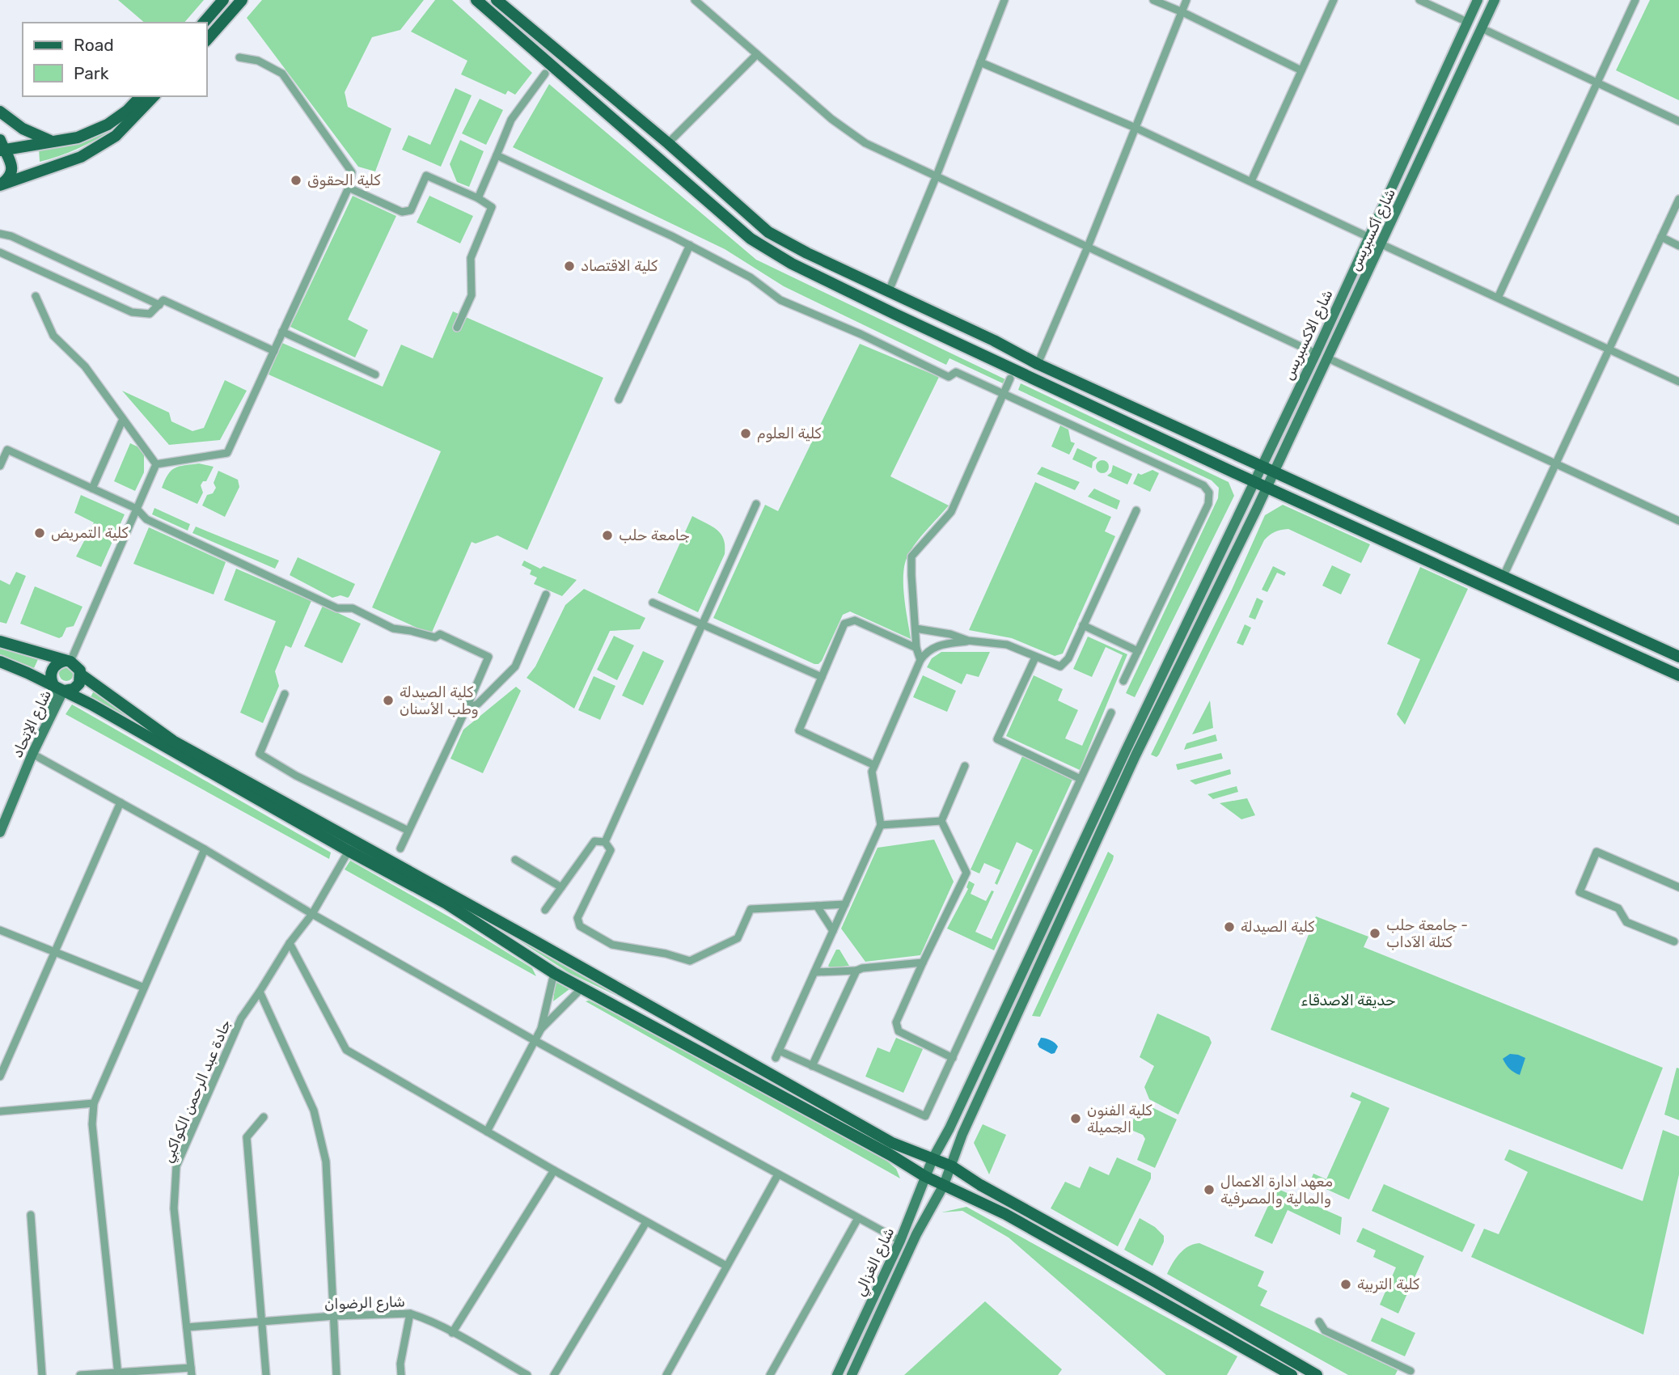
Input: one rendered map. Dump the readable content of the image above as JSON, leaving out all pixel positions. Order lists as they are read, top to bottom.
{
  "streets": {
    "main road": [
      "شارع أكسبريس",
      "شارع الاكسبريس",
      "شارع الإتحاد",
      "شارع الغزالي"
    ],
    "street": ["جادة عبد الرحمن الكواكبي", "شارع الرضوان"]
  },
  "crossings": [
    ["شارع أكسبريس", "شارع الغزالي"],
    ["شارع الاكسبريس", "شارع الغزالي"],
    ["جادة عبد الرحمن الكواكبي", "شارع الرضوان"]
  ],
  "parks": ["حديقة الاصدقاء"],
  "places": [
    "كلية الحقوق",
    "كلية الاقتصاد",
    "كلية العلوم",
    "كلية التمريض",
    "جامعة حلب",
    "كلية الصيدلة وطب الأسنان",
    "كلية الصيدلة",
    "جامعة حلب - كتلة الآداب",
    "كلية الفنون الجميلة",
    "معهد ادارة الاعمال والمالية والمصرفية",
    "كلية التربية"
  ],
  "legend": ["Road", "Park"]
}
